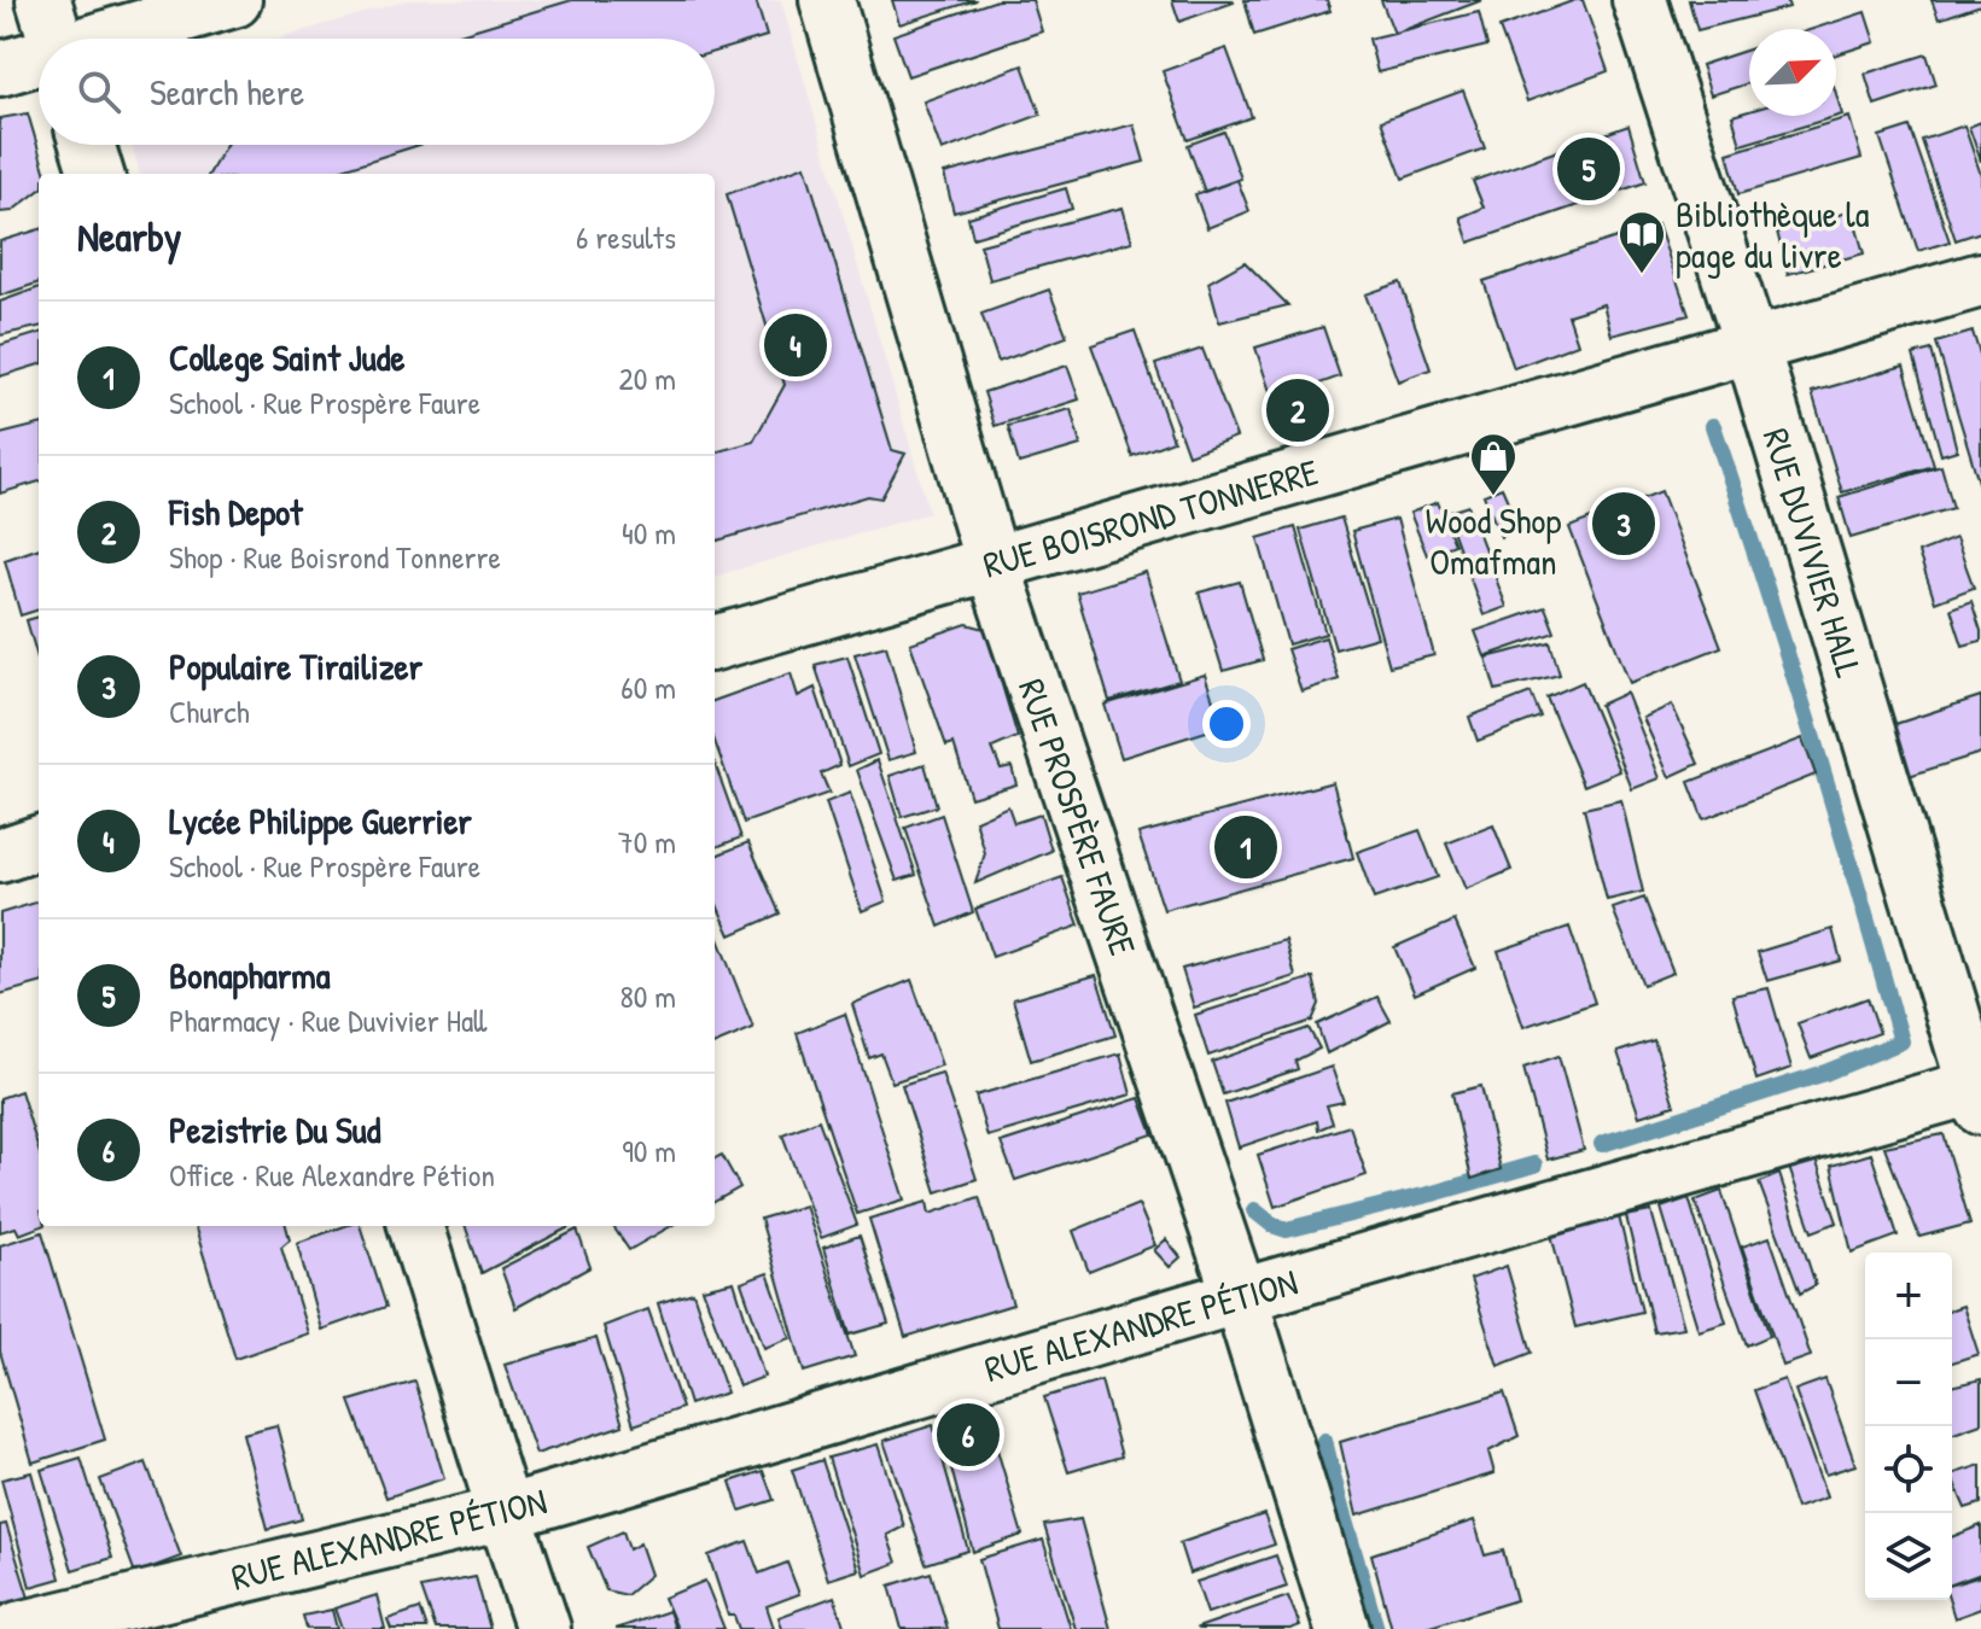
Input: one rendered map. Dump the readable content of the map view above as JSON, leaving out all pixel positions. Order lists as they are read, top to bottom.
{
  "streets": {
    "street": [
      "RUE BOISROND TONNERRE",
      "RUE DUVIVIER HALL",
      "RUE PROSPÈRE FAURE",
      "RUE ALEXANDRE PÉTION"
    ]
  },
  "crossings": [
    ["RUE BOISROND TONNERRE", "RUE DUVIVIER HALL"],
    ["RUE BOISROND TONNERRE", "RUE PROSPÈRE FAURE"],
    ["RUE DUVIVIER HALL", "RUE ALEXANDRE PÉTION"],
    ["RUE PROSPÈRE FAURE", "RUE ALEXANDRE PÉTION"]
  ],
  "places": {
    "library": ["Bibliothèque la page du livre"],
    "shop": ["Wood Shop Omafman"]
  },
  "north": "top right",
  "page": {
    "search": "Search here",
    "pins": [
      "5",
      "4",
      "2",
      "3",
      "1",
      "6"
    ],
    "heading": ["Nearby", "6 results"],
    "list": [
      {
        "mark": "1",
        "name": "College Saint Jude",
        "note": "School · Rue Prospère Faure",
        "value": "20 m"
      },
      {
        "mark": "2",
        "name": "Fish Depot",
        "note": "Shop · Rue Boisrond Tonnerre",
        "value": "40 m"
      },
      {
        "mark": "3",
        "name": "Populaire Tirailizer",
        "note": "Church",
        "value": "60 m"
      },
      {
        "mark": "4",
        "name": "Lycée Philippe Guerrier",
        "note": "School · Rue Prospère Faure",
        "value": "70 m"
      },
      {
        "mark": "5",
        "name": "Bonapharma",
        "note": "Pharmacy · Rue Duvivier Hall",
        "value": "80 m"
      },
      {
        "mark": "6",
        "name": "Pezistrie Du Sud",
        "note": "Office · Rue Alexandre Pétion",
        "value": "90 m"
      }
    ],
    "map_buttons": ["+", "−"]
  }
}
